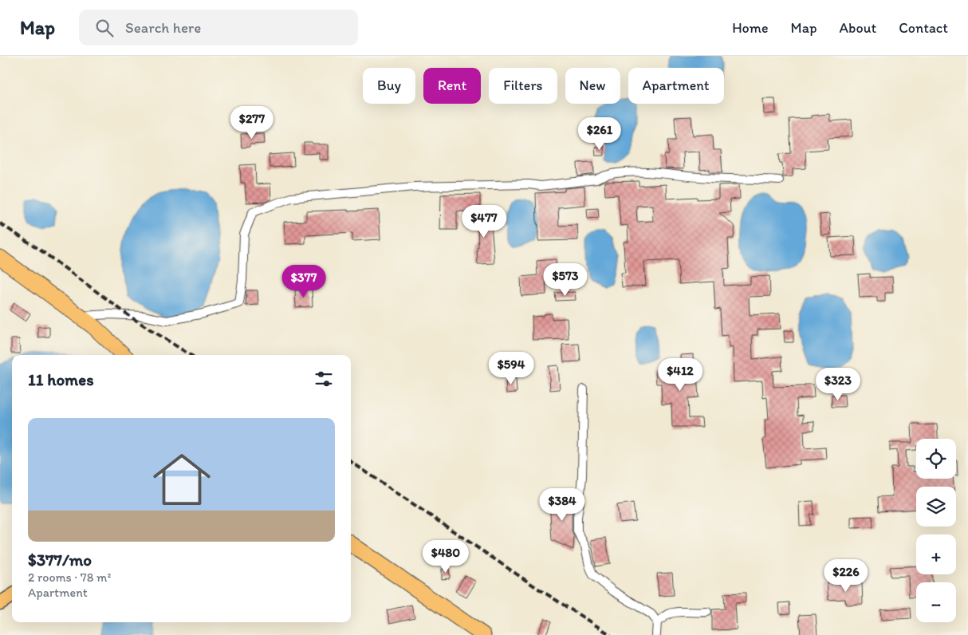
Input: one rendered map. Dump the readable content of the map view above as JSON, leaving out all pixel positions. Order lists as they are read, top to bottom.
{
  "page": {
    "header": "Map",
    "search": "Search here",
    "nav": [
      "Home",
      "Map",
      "About",
      "Contact"
    ],
    "chip": [
      "Buy",
      "Rent",
      "Filters",
      "New",
      "Apartment"
    ],
    "price": [
      "$277",
      "$261",
      "$477",
      "$573",
      "$377",
      "$594",
      "$412",
      "$323",
      "$384",
      "$480",
      "$226"
    ],
    "heading": "11 homes",
    "list": [
      {
        "name": "$377/mo",
        "note": "2 rooms · 78 m² · Apartment"
      }
    ],
    "map_buttons": ["+", "−"]
  }
}
